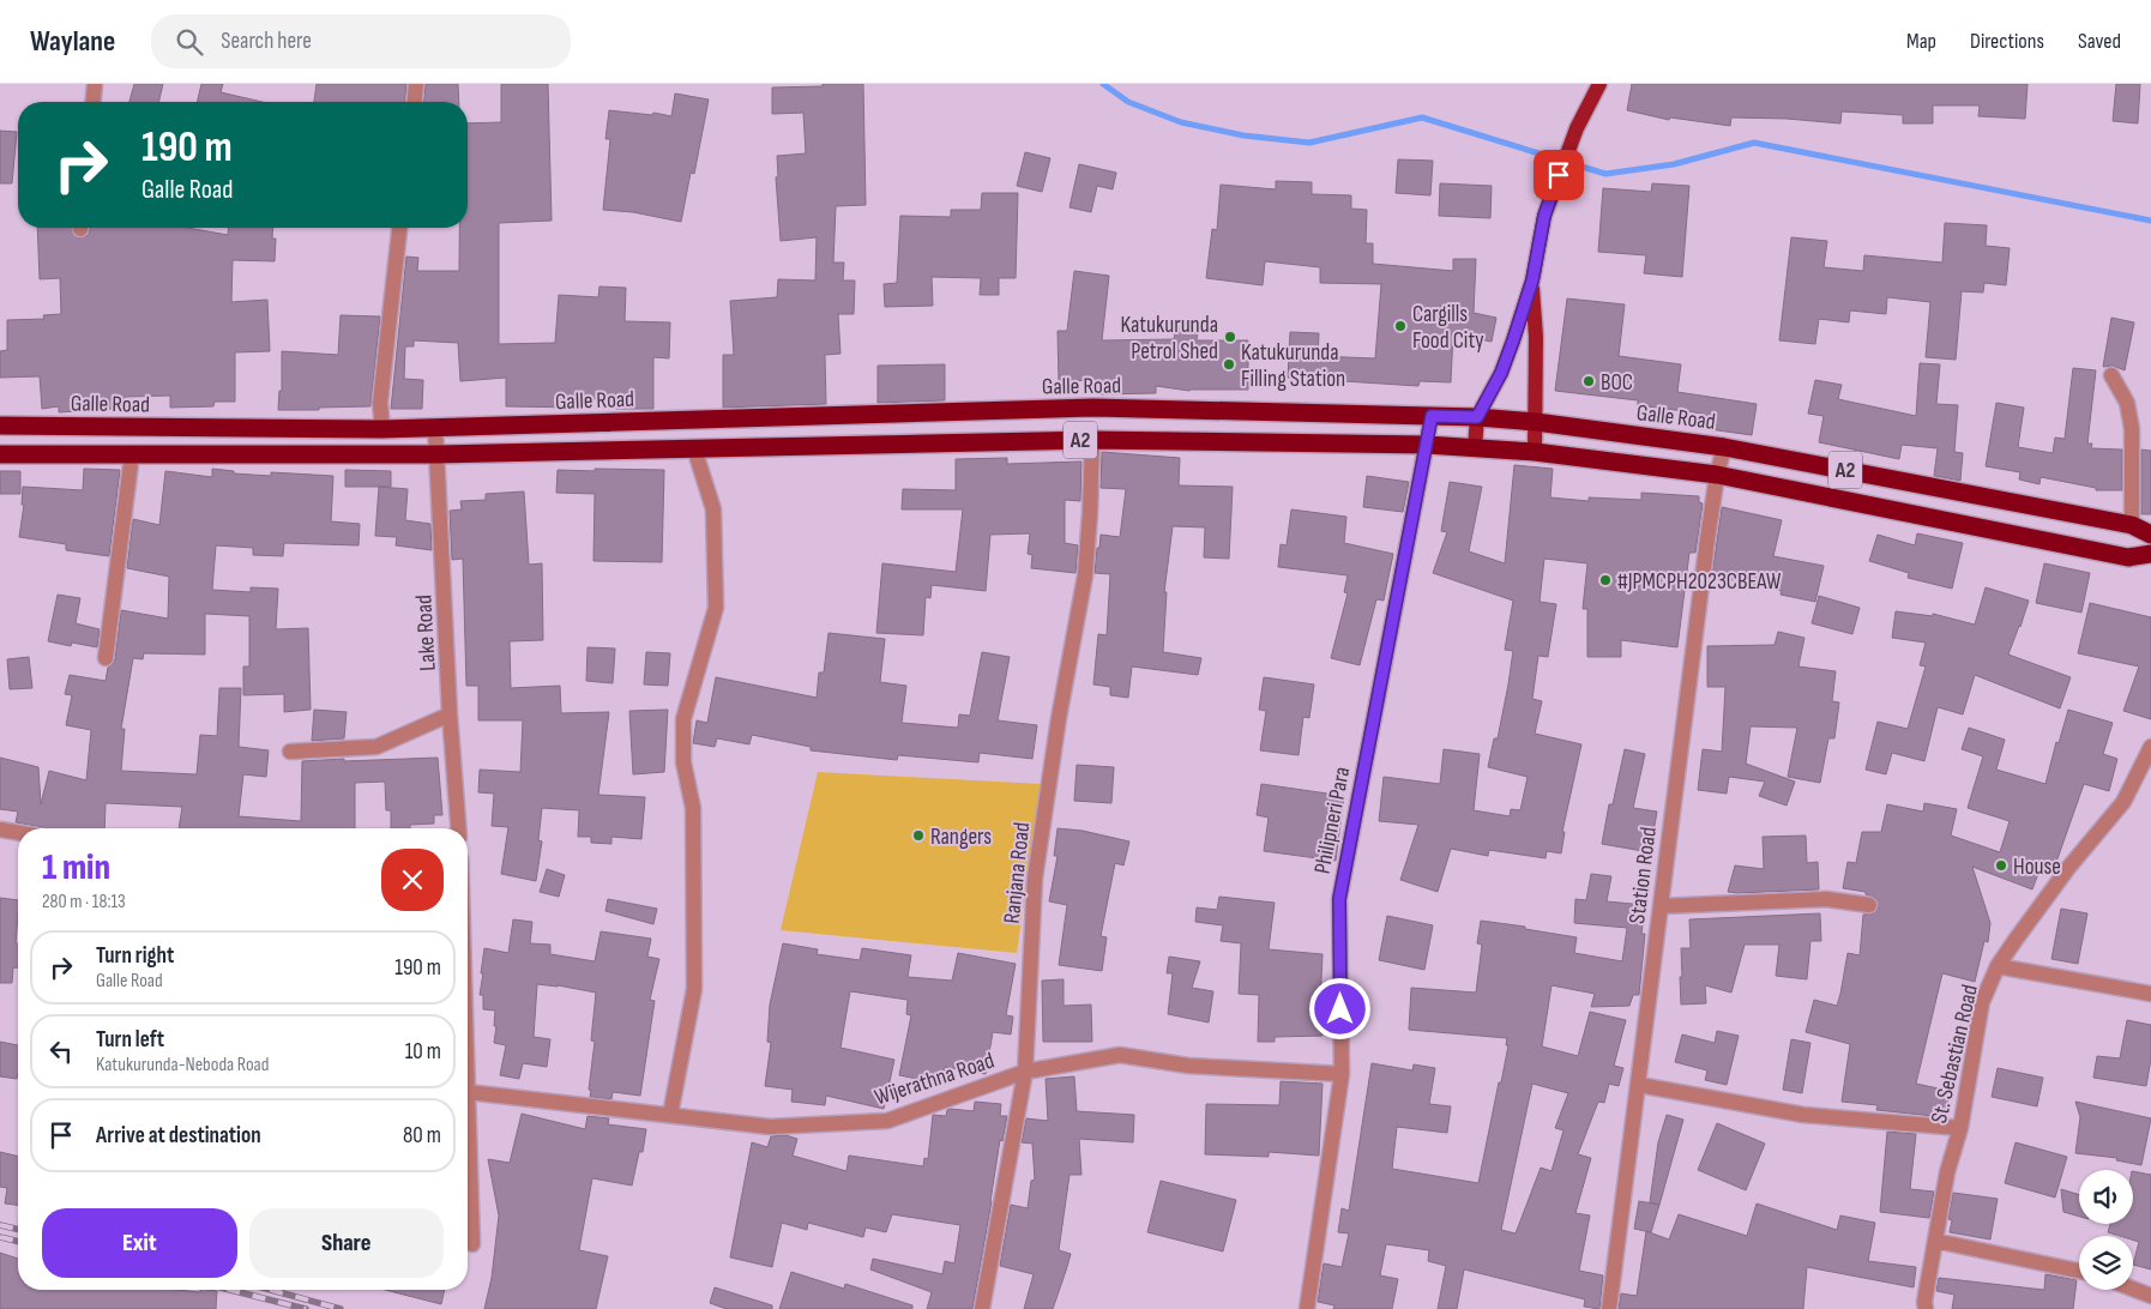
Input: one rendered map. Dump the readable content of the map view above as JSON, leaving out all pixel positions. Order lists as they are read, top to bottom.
{
  "streets": {
    "highway": ["Galle Road", "A2"],
    "street": [
      "Lake Road",
      "Philipneri Para",
      "Ranjana Road",
      "Station Road",
      "St. Sebastian Road",
      "Wijerathna Road"
    ]
  },
  "crossings": [
    ["Galle Road", "Lake Road"],
    ["Galle Road", "Philipneri Para"],
    ["Galle Road", "Station Road"],
    ["A2", "Lake Road"],
    ["A2", "Philipneri Para"],
    ["A2", "Ranjana Road"],
    ["A2", "Station Road"],
    ["Philipneri Para", "Wijerathna Road"],
    ["Ranjana Road", "Wijerathna Road"]
  ],
  "places": [
    "Cargills Food City",
    "Katukurunda Petrol Shed",
    "Katukurunda Filling Station",
    "BOC",
    "#JPMCPH2023CBEAW",
    "Rangers",
    "House"
  ],
  "page": {
    "header": "Waylane",
    "search": "Search here",
    "nav": ["Map", "Directions", "Saved"],
    "turn": ["190 m", "Galle Road"],
    "heading": ["1 min", "280 m · 18:13"],
    "list": [
      {
        "name": "Turn right",
        "note": "Galle Road",
        "value": "190 m"
      },
      {
        "name": "Turn left",
        "note": "Katukurunda-Neboda Road",
        "value": "10 m"
      },
      {
        "name": "Arrive at destination",
        "value": "80 m"
      }
    ],
    "buttons": ["Exit", "Share"]
  }
}
